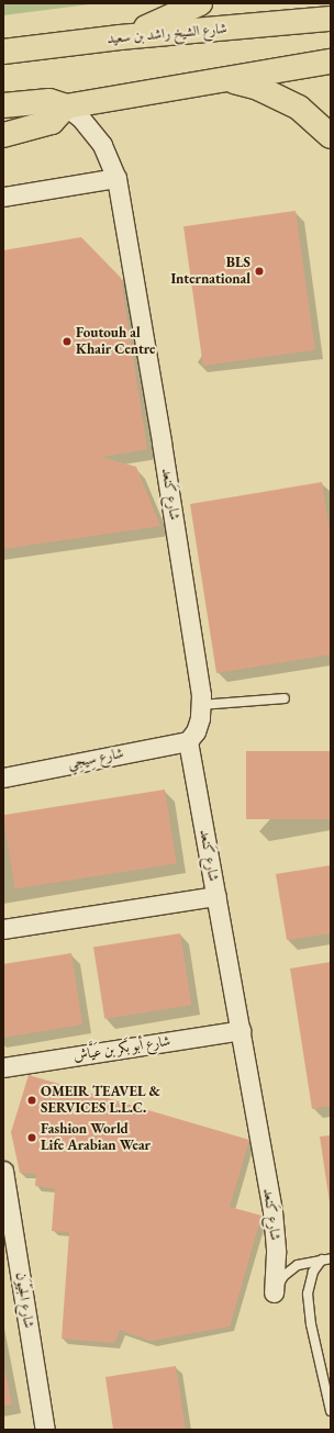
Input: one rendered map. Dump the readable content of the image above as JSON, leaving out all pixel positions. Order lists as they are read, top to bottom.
{
  "streets": {
    "main road": ["شارع الشيخ راشد بن سعيد"],
    "street": [
      "شارع كَنعد",
      "شارع سِيجِي",
      "شارع أبو بَكر بن عَيَّاش",
      "شارع الجَيْوَن"
    ]
  },
  "crossings": [
    ["شارع كَنعد", "شارع سِيجِي"],
    ["شارع كَنعد", "شارع أبو بَكر بن عَيَّاش"]
  ],
  "places": [
    "BLS International",
    "Foutouh al Khair Centre",
    "OMEIR TEAVEL & SERVICES L.L.C.",
    "Fashion World Life Arabian Wear"
  ]
}
